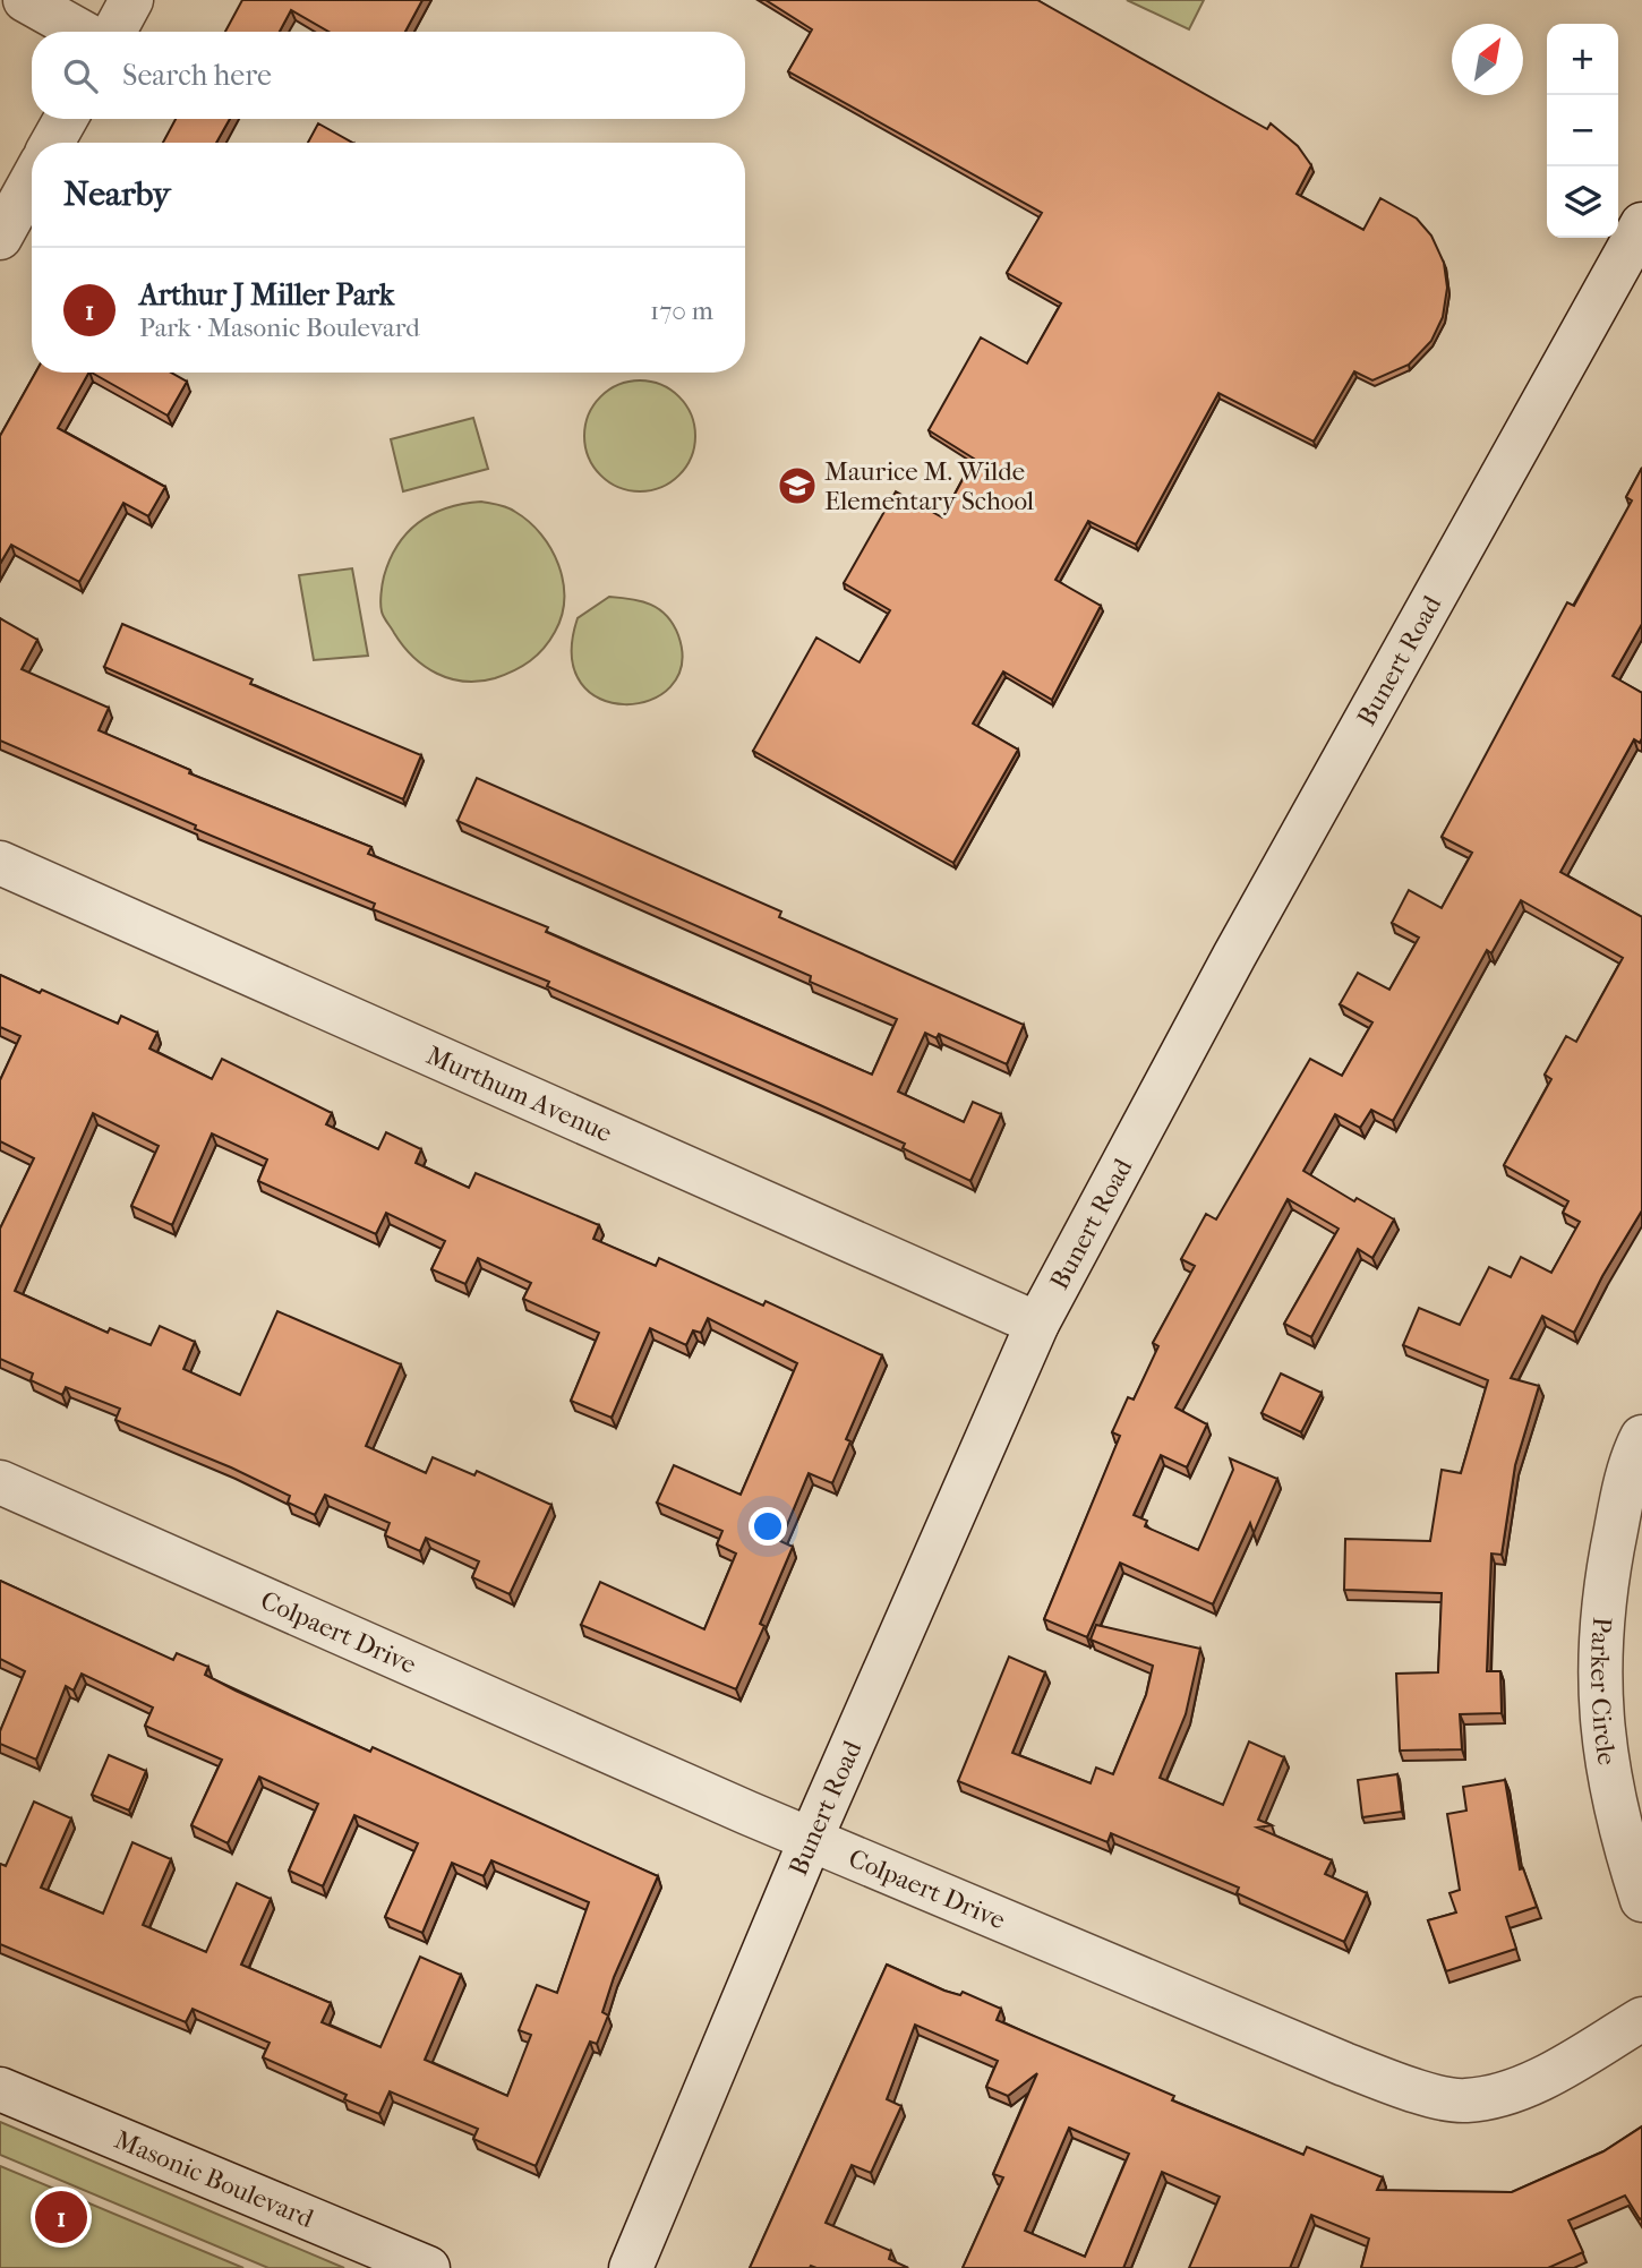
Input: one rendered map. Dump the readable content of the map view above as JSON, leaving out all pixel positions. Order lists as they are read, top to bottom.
{
  "streets": {
    "street": [
      "Bunert Road",
      "Murthum Avenue",
      "Colpaert Drive",
      "Parker Circle",
      "Masonic Boulevard"
    ]
  },
  "crossings": [
    ["Bunert Road", "Murthum Avenue"],
    ["Bunert Road", "Colpaert Drive"]
  ],
  "places": {
    "school or university": ["Maurice M. Wilde Elementary School"]
  },
  "north": "top right",
  "page": {
    "map_buttons": ["+", "−"],
    "search": "Search here",
    "heading": "Nearby",
    "list": [
      {
        "mark": "1",
        "name": "Arthur J Miller Park",
        "note": "Park · Masonic Boulevard",
        "value": "170 m"
      }
    ],
    "pins": "1"
  }
}
